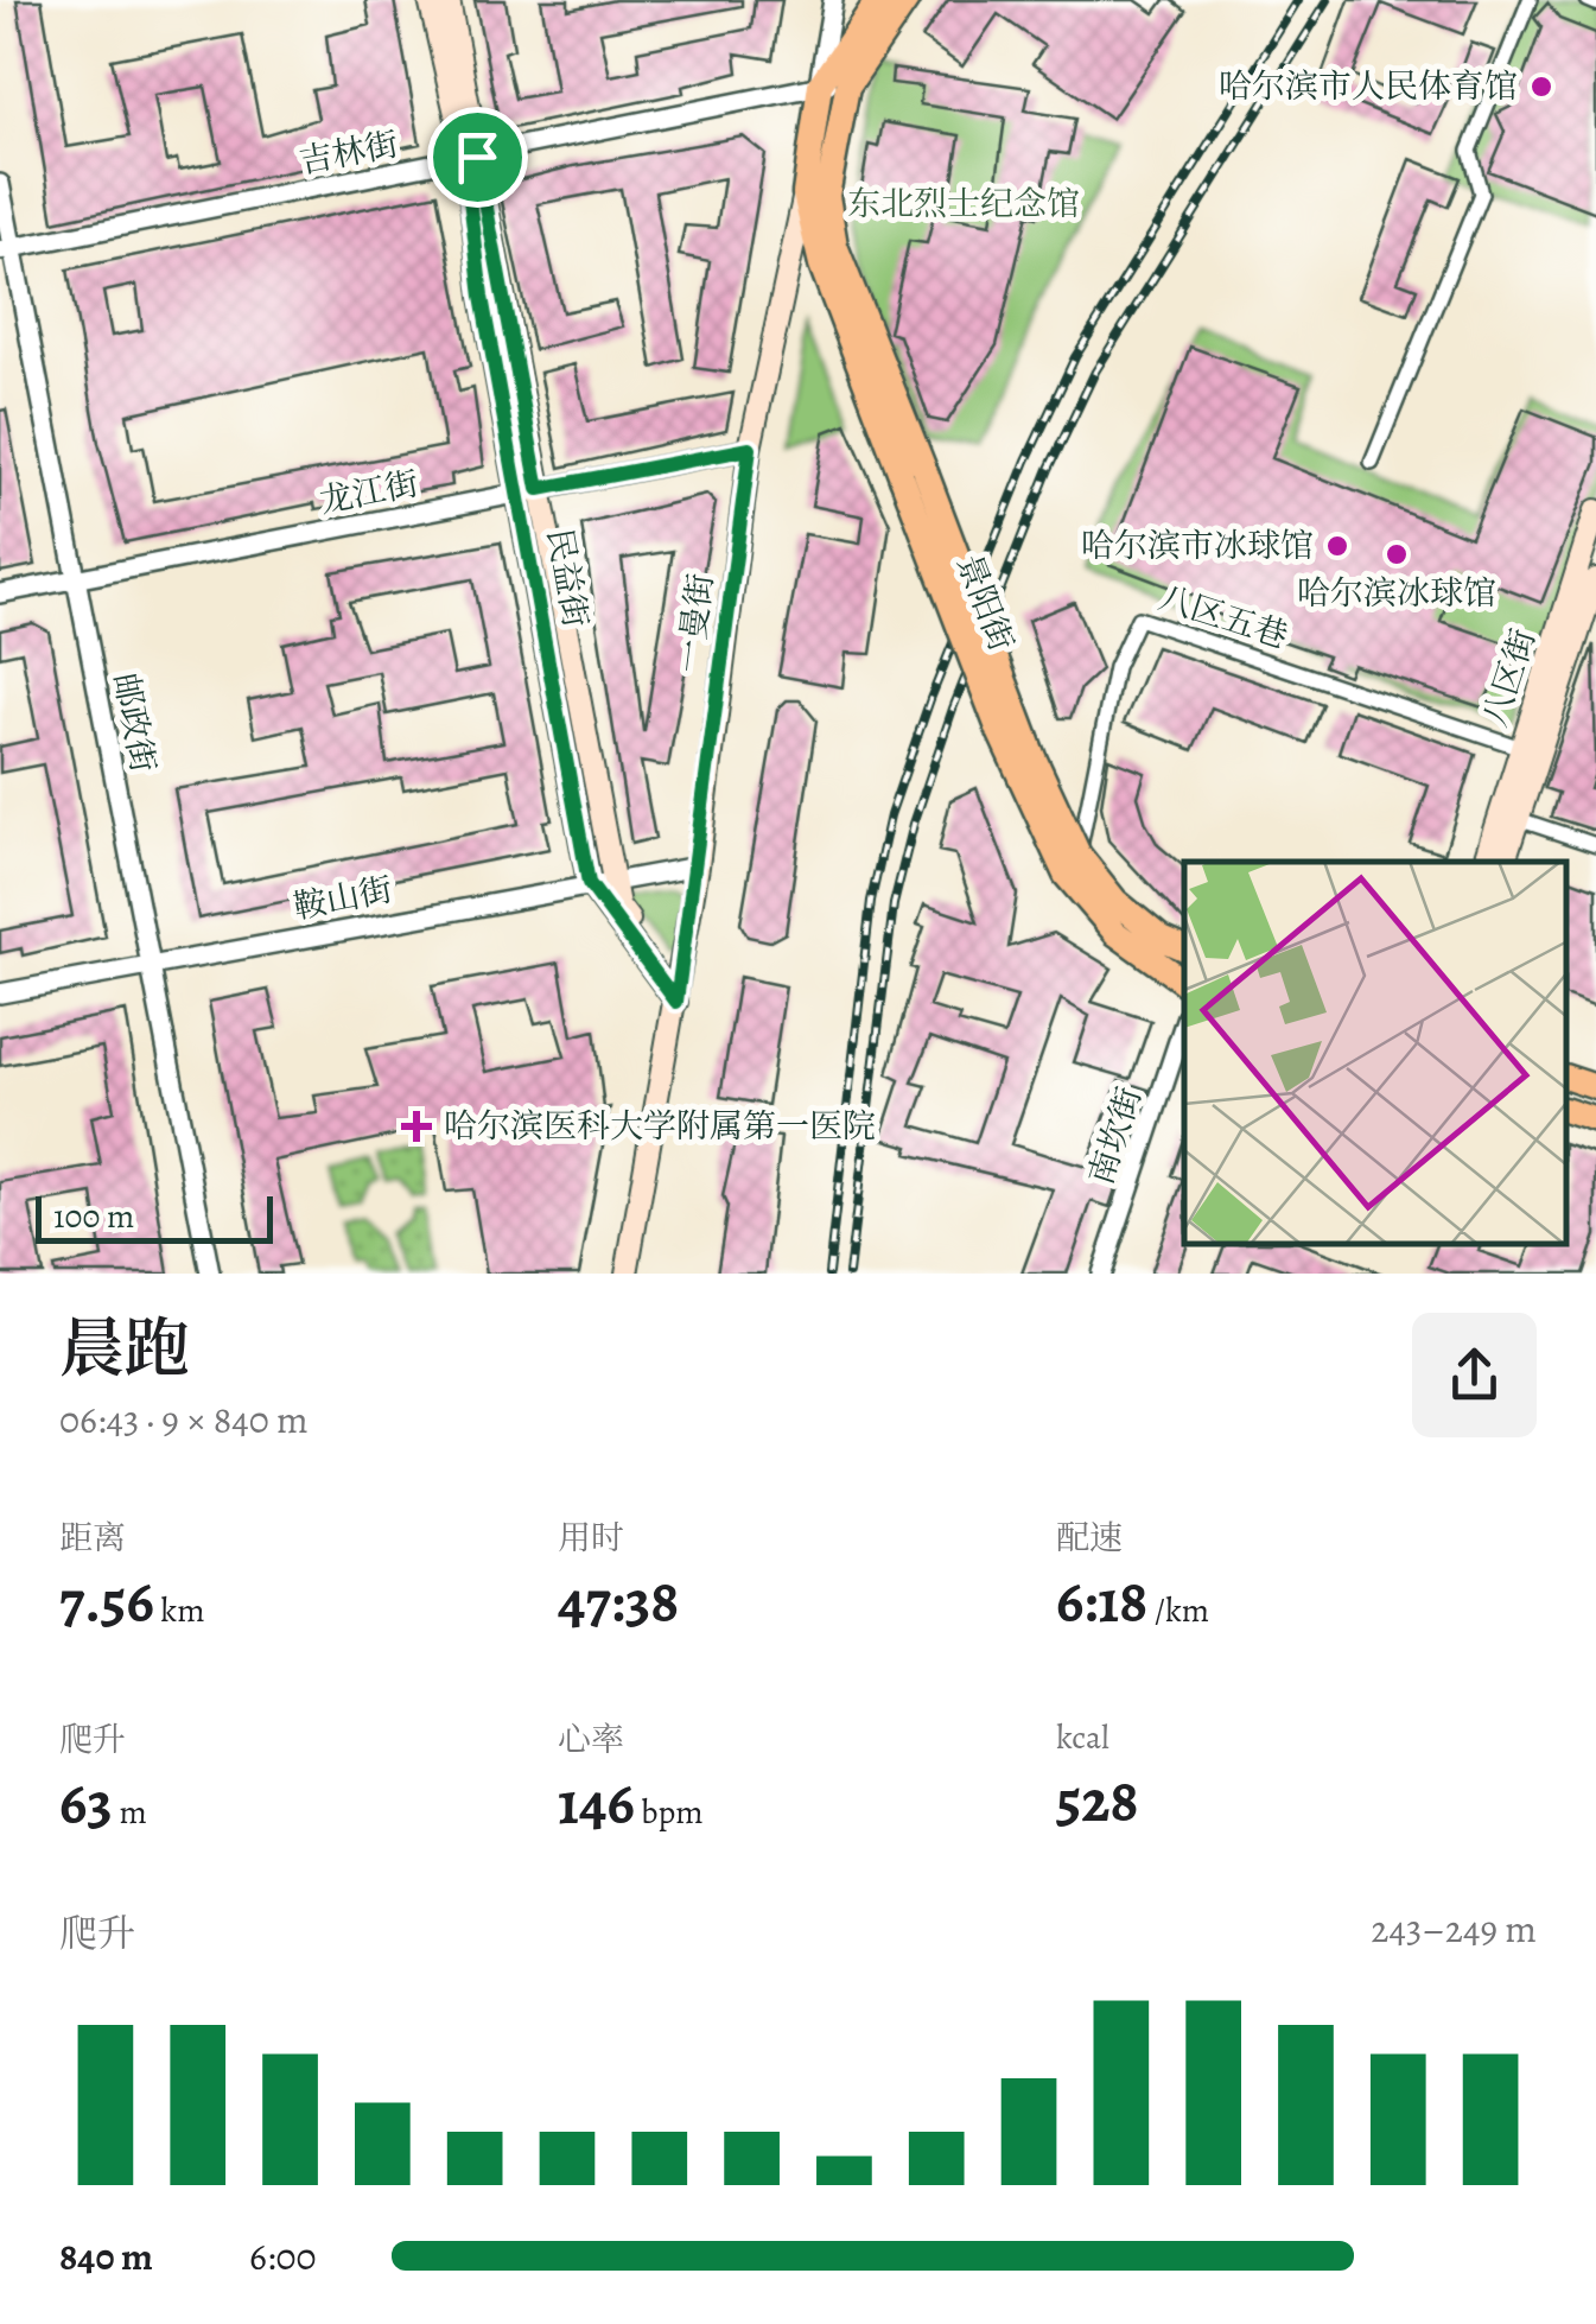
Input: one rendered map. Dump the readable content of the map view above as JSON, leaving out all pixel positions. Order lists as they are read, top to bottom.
{
  "streets": {
    "main road": [
      "民益街",
      "景阳街",
      "一曼街",
      "八区街"
    ],
    "street": [
      "吉林街",
      "龙江街",
      "八区五巷",
      "邮政街",
      "鞍山街",
      "南坎街"
    ]
  },
  "crossings": [
    ["吉林街", "民益街"],
    ["吉林街", "景阳街"],
    ["吉林街", "一曼街"],
    ["吉林街", "邮政街"],
    ["龙江街", "民益街"],
    ["龙江街", "一曼街"],
    ["龙江街", "邮政街"],
    ["民益街", "一曼街"],
    ["民益街", "鞍山街"],
    ["景阳街", "八区五巷"],
    ["景阳街", "一曼街"],
    ["八区五巷", "八区街"],
    ["一曼街", "鞍山街"],
    ["邮政街", "鞍山街"]
  ],
  "parks": ["东北烈士纪念馆"],
  "places": {
    "other": ["哈尔滨市人民体育馆", "哈尔滨市冰球馆", "哈尔滨冰球馆"],
    "health": ["哈尔滨医科大学附属第一医院"]
  },
  "scale_bar": "100 m",
  "page": {
    "scale": "100 m",
    "heading": ["晨跑", "06:43 · 9 × 840 m"],
    "stats": [
      ["距离", "7.56 km"],
      ["用时", "47:38"],
      ["配速", "6:18 /km"],
      ["爬升", "63 m"],
      ["心率", "146 bpm"],
      ["kcal", "528"]
    ],
    "chart": ["爬升", "243–249 m"],
    "list": [
      {
        "name": "840 m",
        "note": "6:00"
      }
    ]
  }
}
